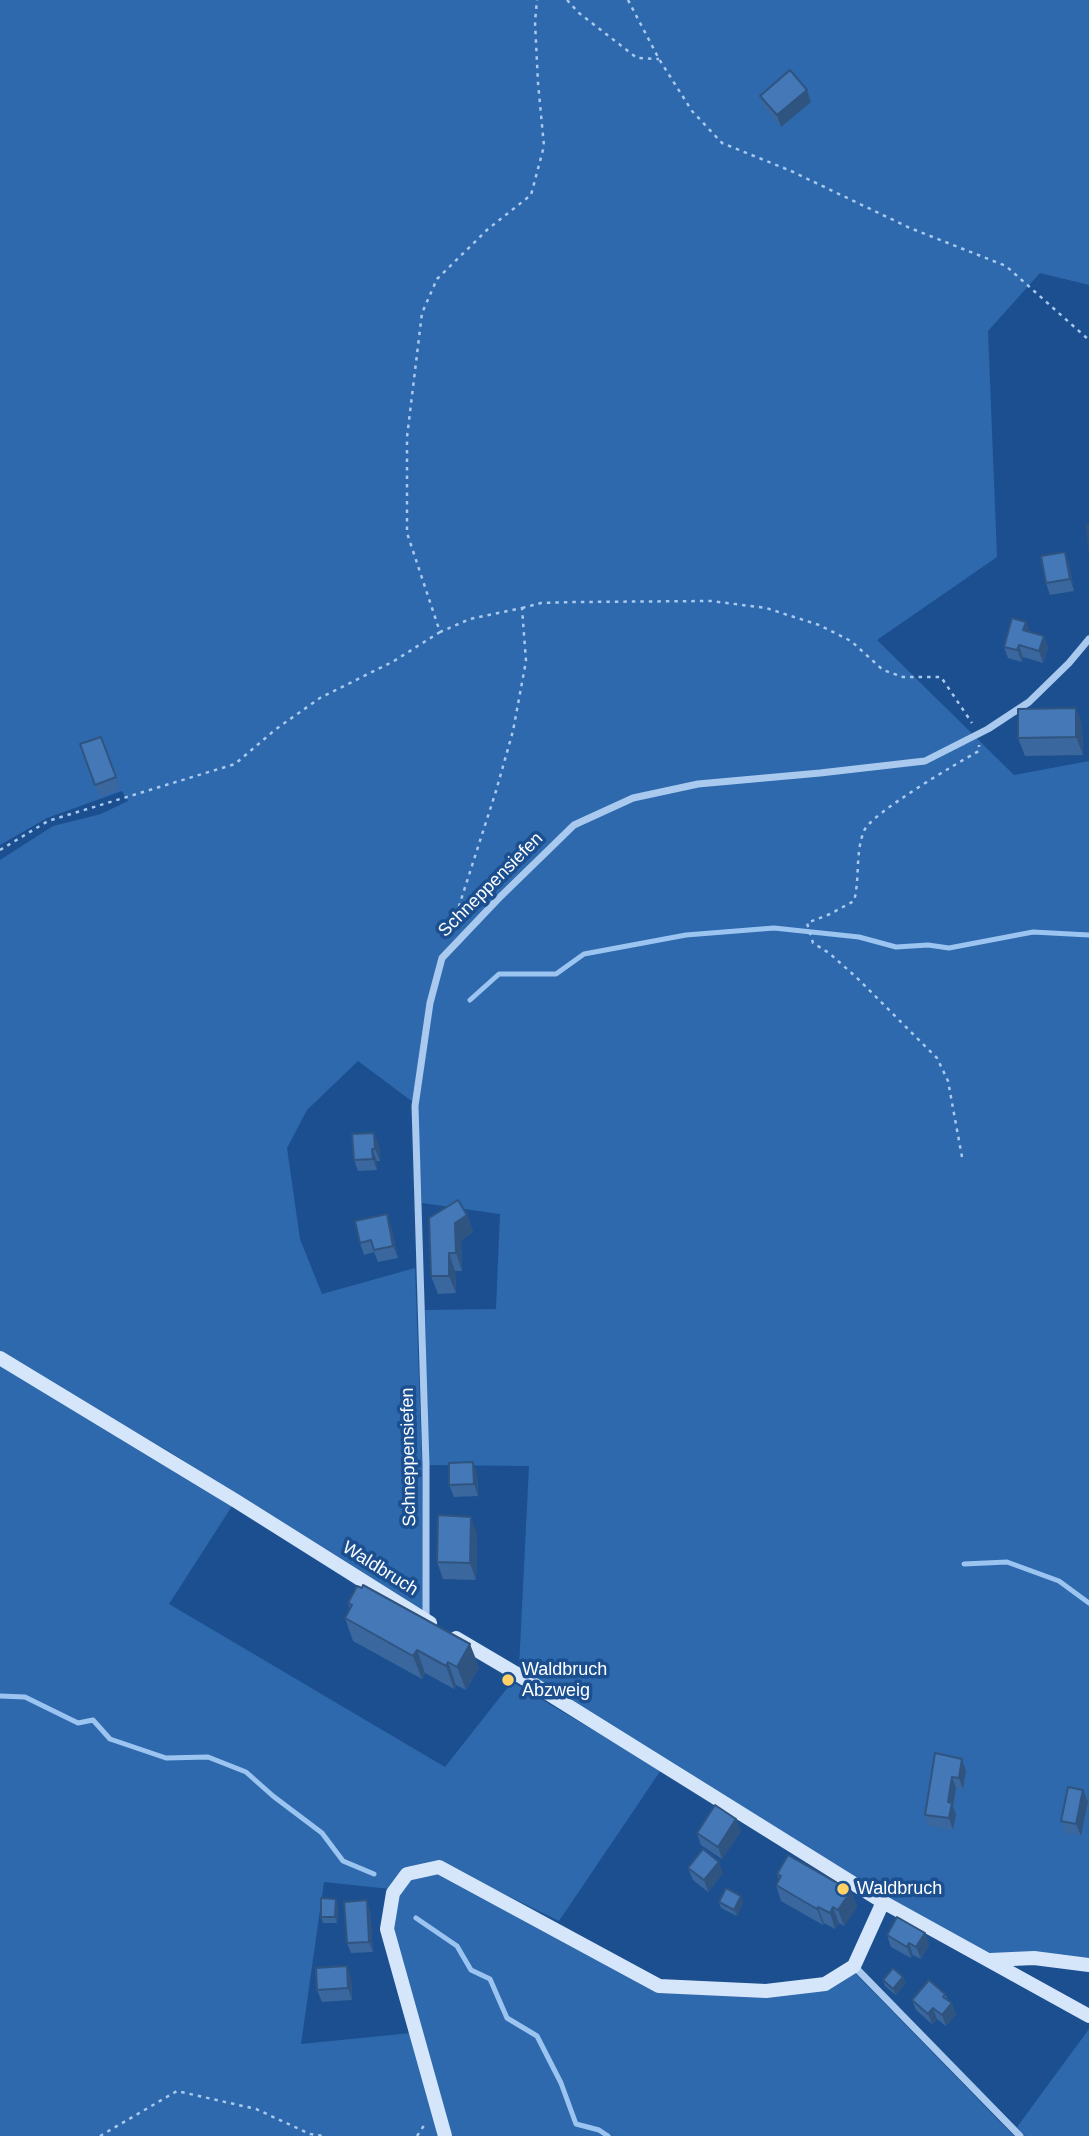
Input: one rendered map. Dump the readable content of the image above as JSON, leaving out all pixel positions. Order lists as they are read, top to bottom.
{
  "streets": {
    "street": ["Schneppensiefen", "Waldbruch"]
  },
  "crossings": [
    ["Schneppensiefen", "Waldbruch"]
  ],
  "places": ["Waldbruch Abzweig", "Waldbruch"]
}
